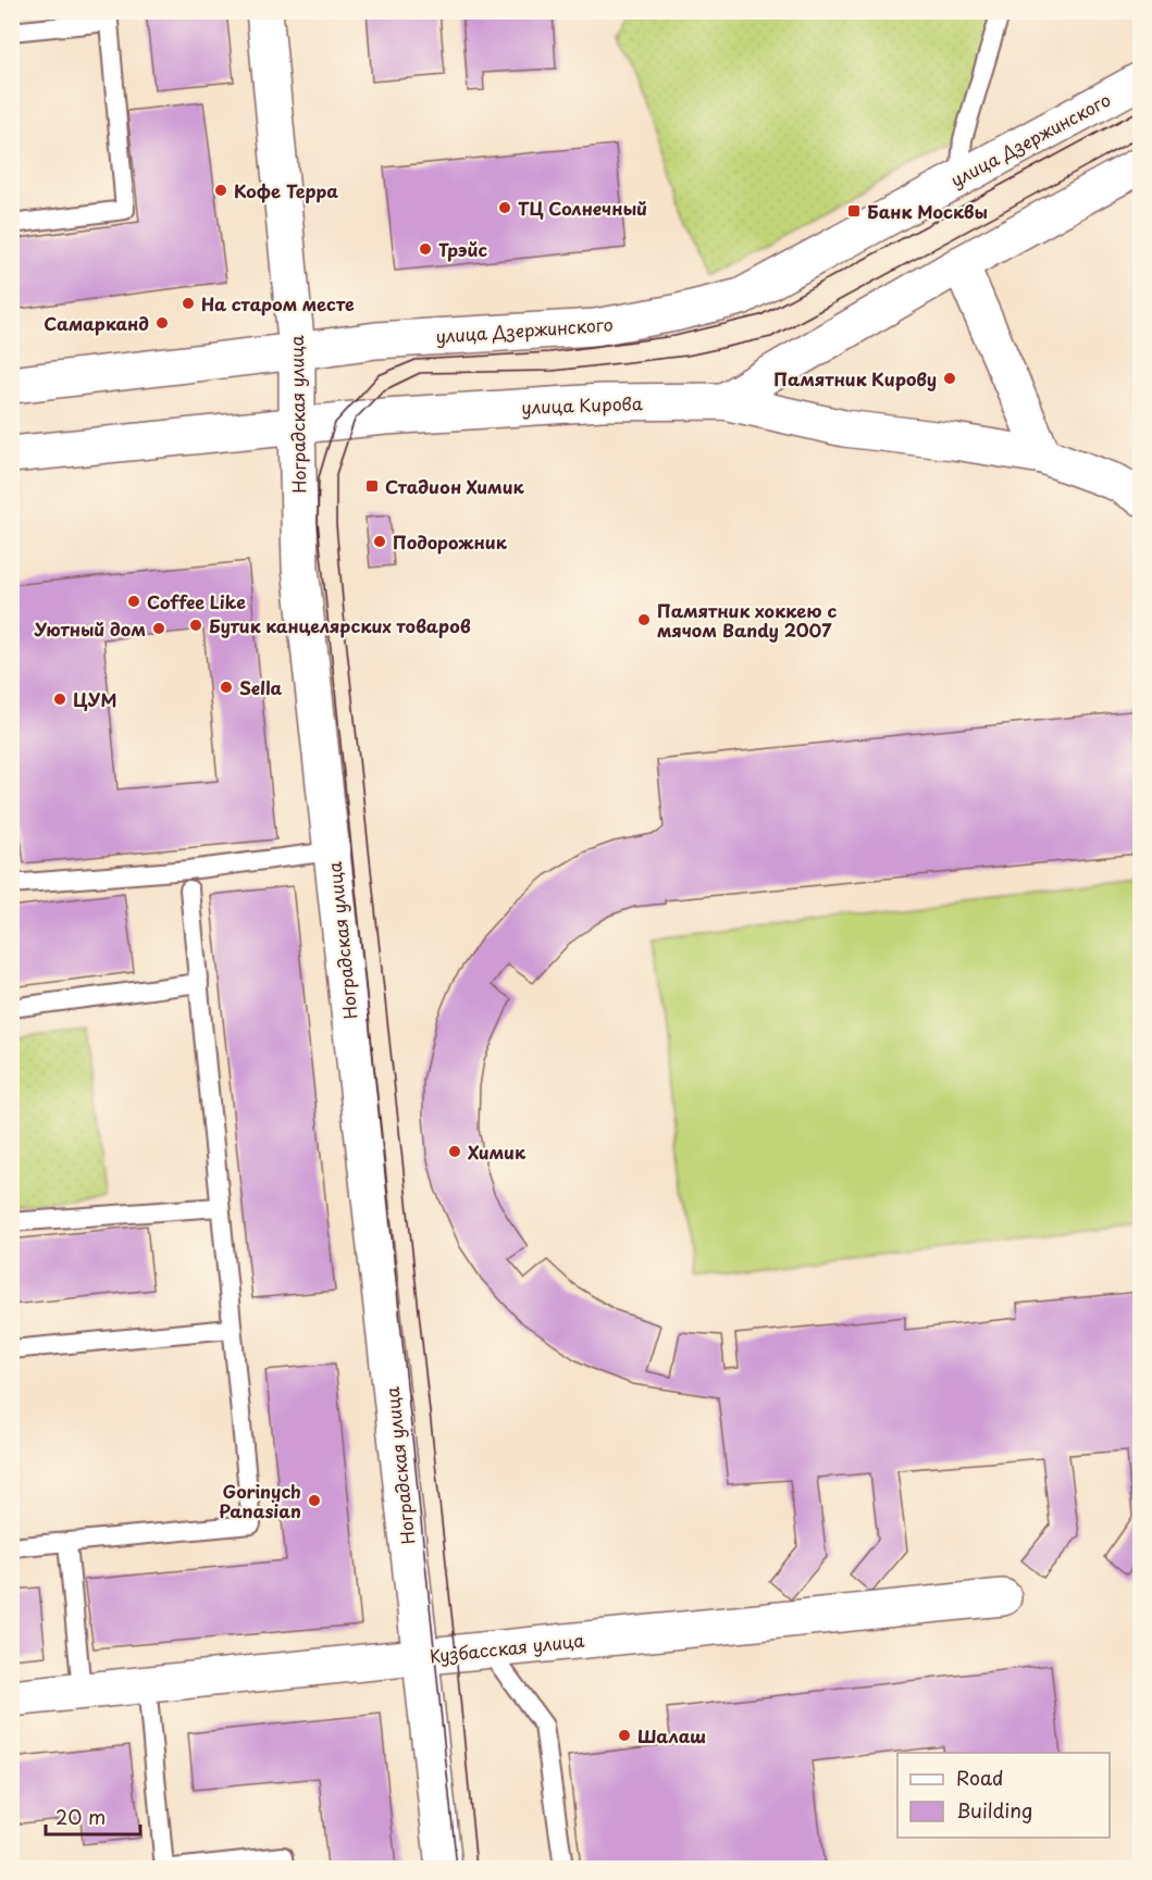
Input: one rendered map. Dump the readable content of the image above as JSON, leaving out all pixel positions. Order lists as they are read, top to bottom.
{
  "streets": {
    "street": [
      "улица Дзержинского",
      "улица Кирова",
      "Ноградская улица",
      "Кузбасская улица"
    ]
  },
  "crossings": [
    ["улица Дзержинского", "Ноградская улица"],
    ["улица Кирова", "Ноградская улица"],
    ["Ноградская улица", "Кузбасская улица"]
  ],
  "places": {
    "other": [
      "Кофе Терра",
      "ТЦ Солнечный",
      "Трэйс",
      "На старом месте",
      "Самарканд",
      "Памятник Кирову",
      "Подорожник",
      "Coffee Like",
      "Памятник хоккею с мячом Bandy 2007",
      "Бутик канцелярских товаров",
      "Уютный дом",
      "Sella",
      "ЦУМ",
      "Химик",
      "Gorinych Panasian",
      "Шалаш"
    ],
    "transit": ["Банк Москвы", "Стадион Химик"]
  },
  "legend": ["Road", "Building"],
  "scale_bar": "20 m"
}
